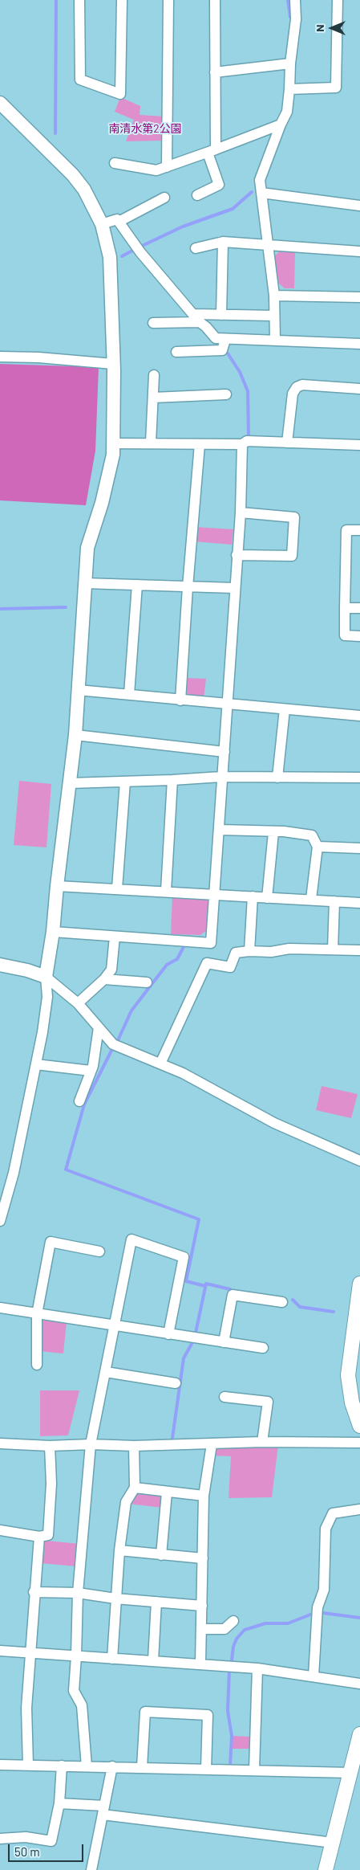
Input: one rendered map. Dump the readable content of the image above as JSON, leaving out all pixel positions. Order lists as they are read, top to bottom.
{
  "parks": ["南清水第2公園"],
  "scale_bar": "50 m",
  "north": "left"
}
